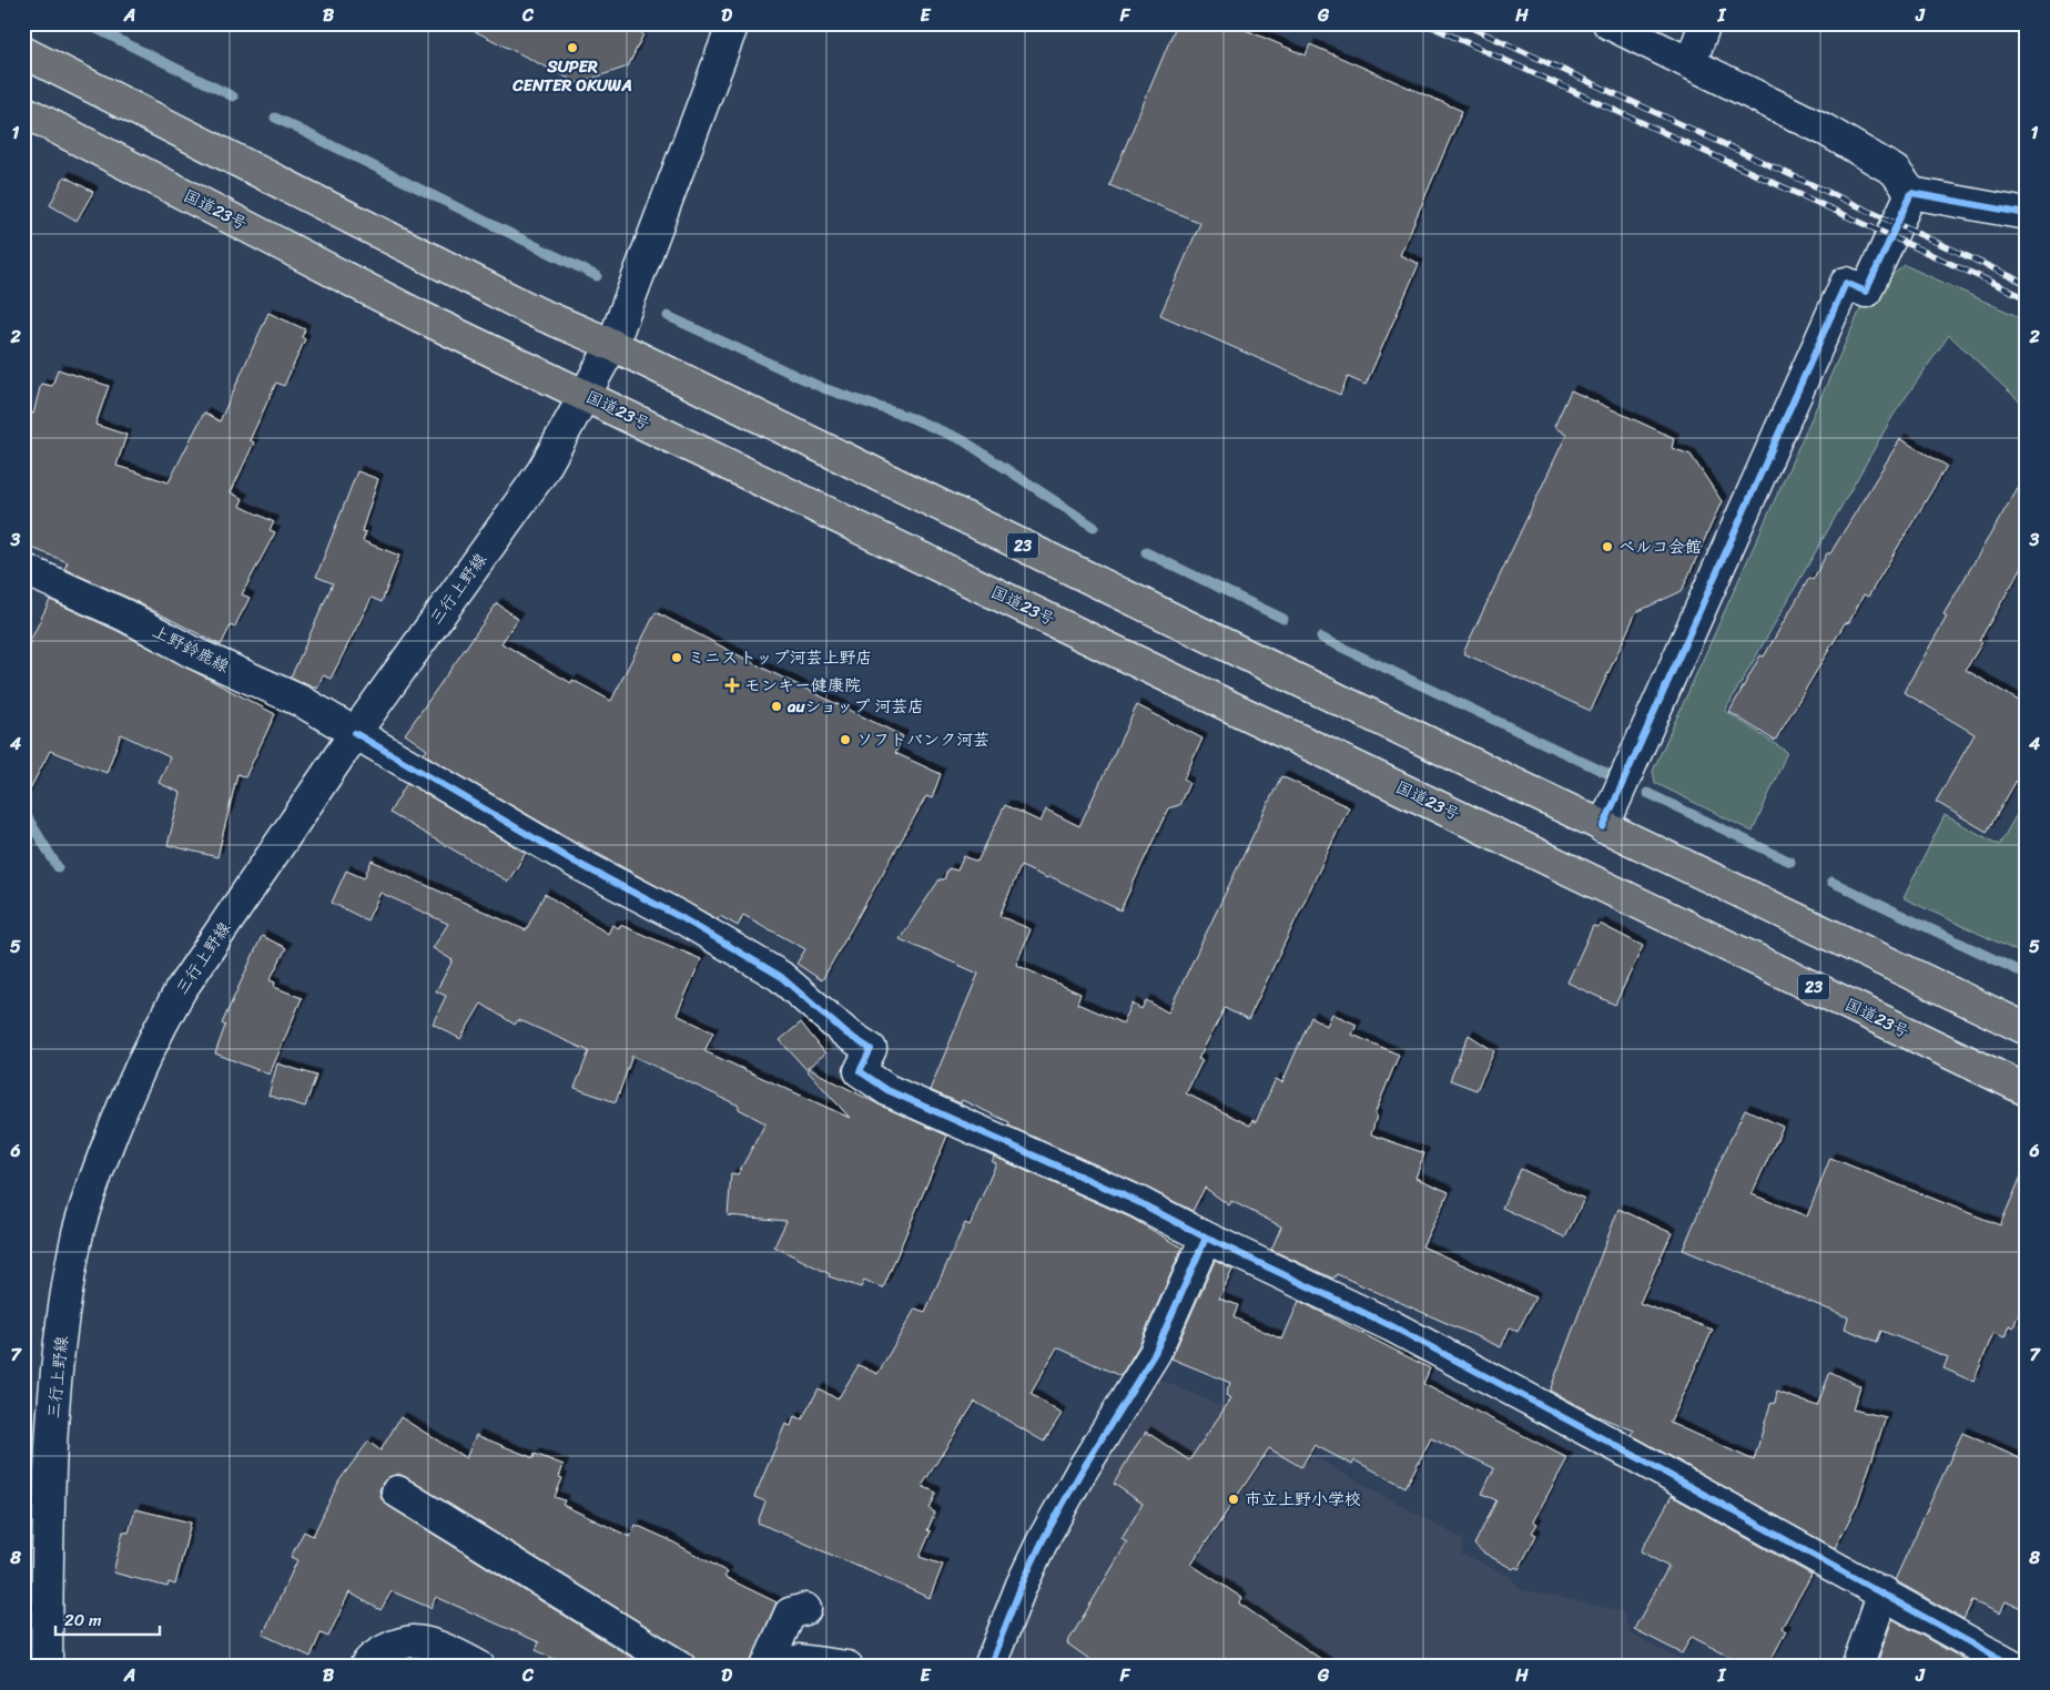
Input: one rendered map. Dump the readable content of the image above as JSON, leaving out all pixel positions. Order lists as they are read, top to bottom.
{
  "streets": {
    "highway": ["国道23号", "23"],
    "street": ["三行上野線", "上野鈴鹿線"]
  },
  "crossings": [
    ["国道23号", "三行上野線"],
    ["23", "三行上野線"],
    ["三行上野線", "上野鈴鹿線"]
  ],
  "places": {
    "other": [
      "SUPER CENTER OKUWA",
      "ベルコ会館",
      "ミニストップ河芸上野店",
      "auショップ 河芸店",
      "ソフトバンク河芸",
      "市立上野小学校"
    ],
    "health": ["モンキー健康院"]
  },
  "scale_bar": "20 m",
  "grid": {
    "columns": [
      "A",
      "B",
      "C",
      "D",
      "E",
      "F",
      "G",
      "H",
      "I",
      "J"
    ],
    "rows": [
      "1",
      "2",
      "3",
      "4",
      "5",
      "6",
      "7",
      "8"
    ]
  }
}
